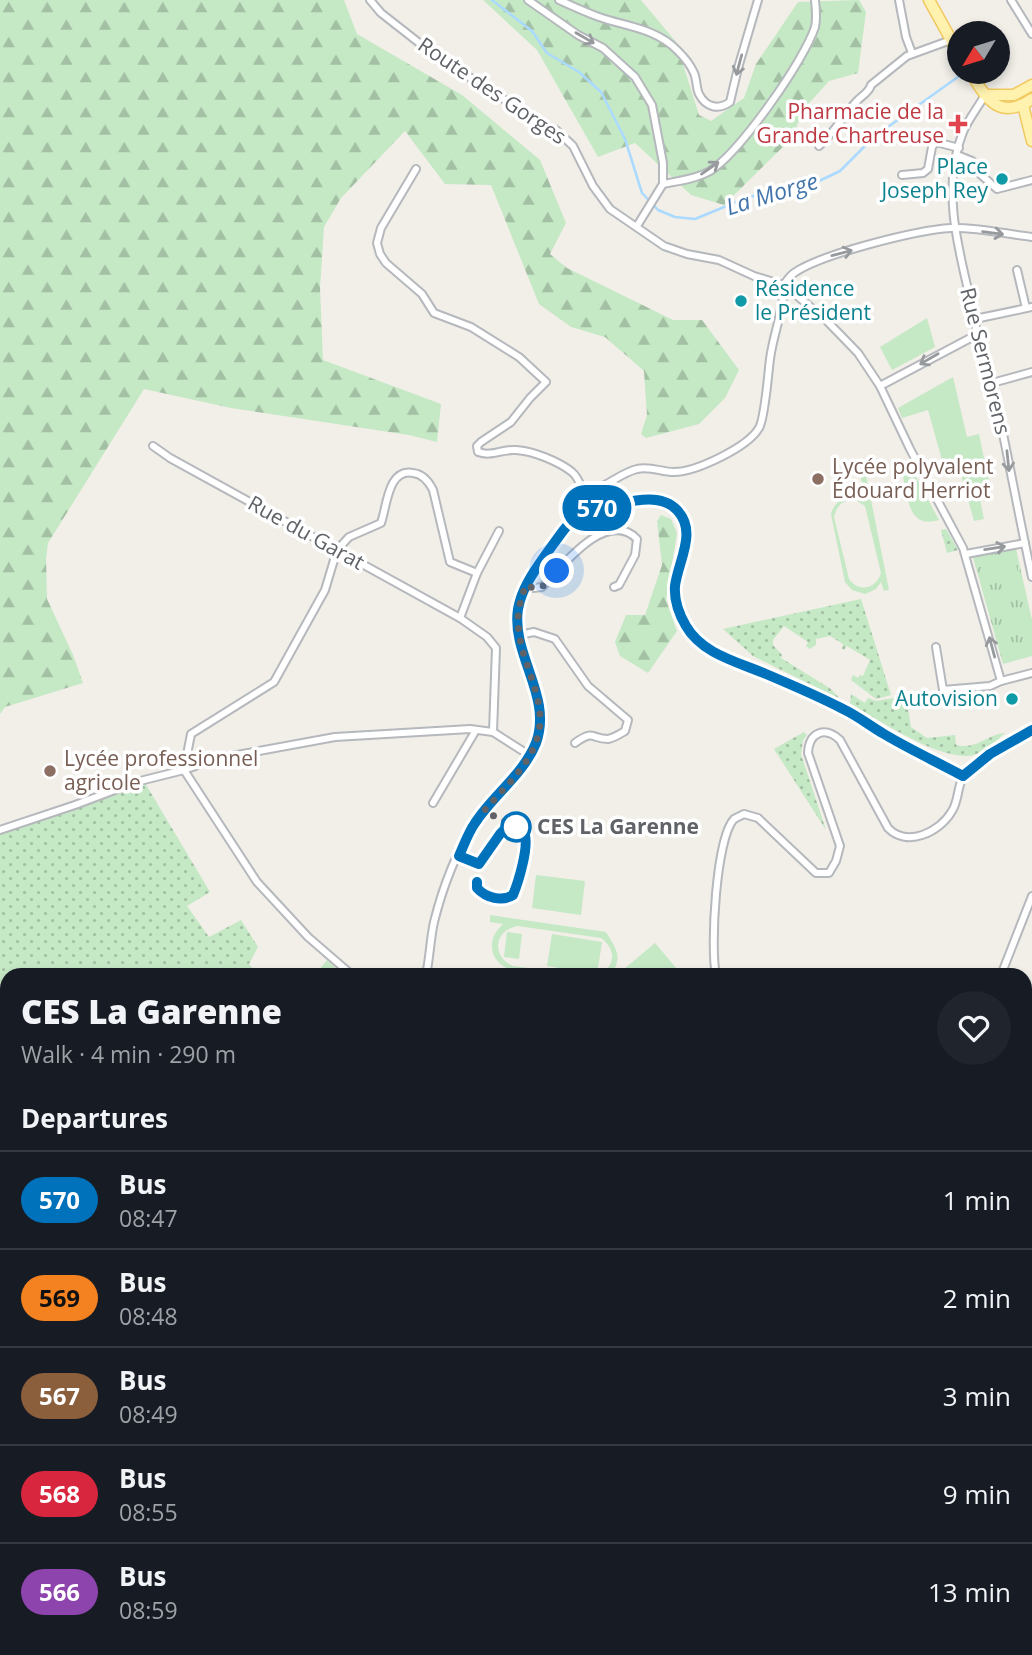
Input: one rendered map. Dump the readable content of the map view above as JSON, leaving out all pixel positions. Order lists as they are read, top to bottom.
{
  "streets": {
    "street": ["Route des Gorges", "Rue Sermorens", "Rue du Garat"]
  },
  "water": ["La Morge"],
  "places": {
    "health": ["Pharmacie de la Grande Chartreuse"],
    "other": [
      "Place Joseph Rey",
      "Résidence le Président",
      "Lycée polyvalent Édouard Herriot",
      "Autovision",
      "Lycée professionnel agricole",
      "CES La Garenne"
    ]
  },
  "lines": ["bus line 570"],
  "north": "bottom left",
  "page": {
    "on_map": "570",
    "heading": [
      ["CES La Garenne", "Walk · 4 min · 290 m"],
      "Departures"
    ],
    "list": [
      {
        "mark": "570",
        "name": "Bus",
        "note": "08:47",
        "value": "1 min"
      },
      {
        "mark": "569",
        "name": "Bus",
        "note": "08:48",
        "value": "2 min"
      },
      {
        "mark": "567",
        "name": "Bus",
        "note": "08:49",
        "value": "3 min"
      },
      {
        "mark": "568",
        "name": "Bus",
        "note": "08:55",
        "value": "9 min"
      },
      {
        "mark": "566",
        "name": "Bus",
        "note": "08:59",
        "value": "13 min"
      }
    ]
  }
}
